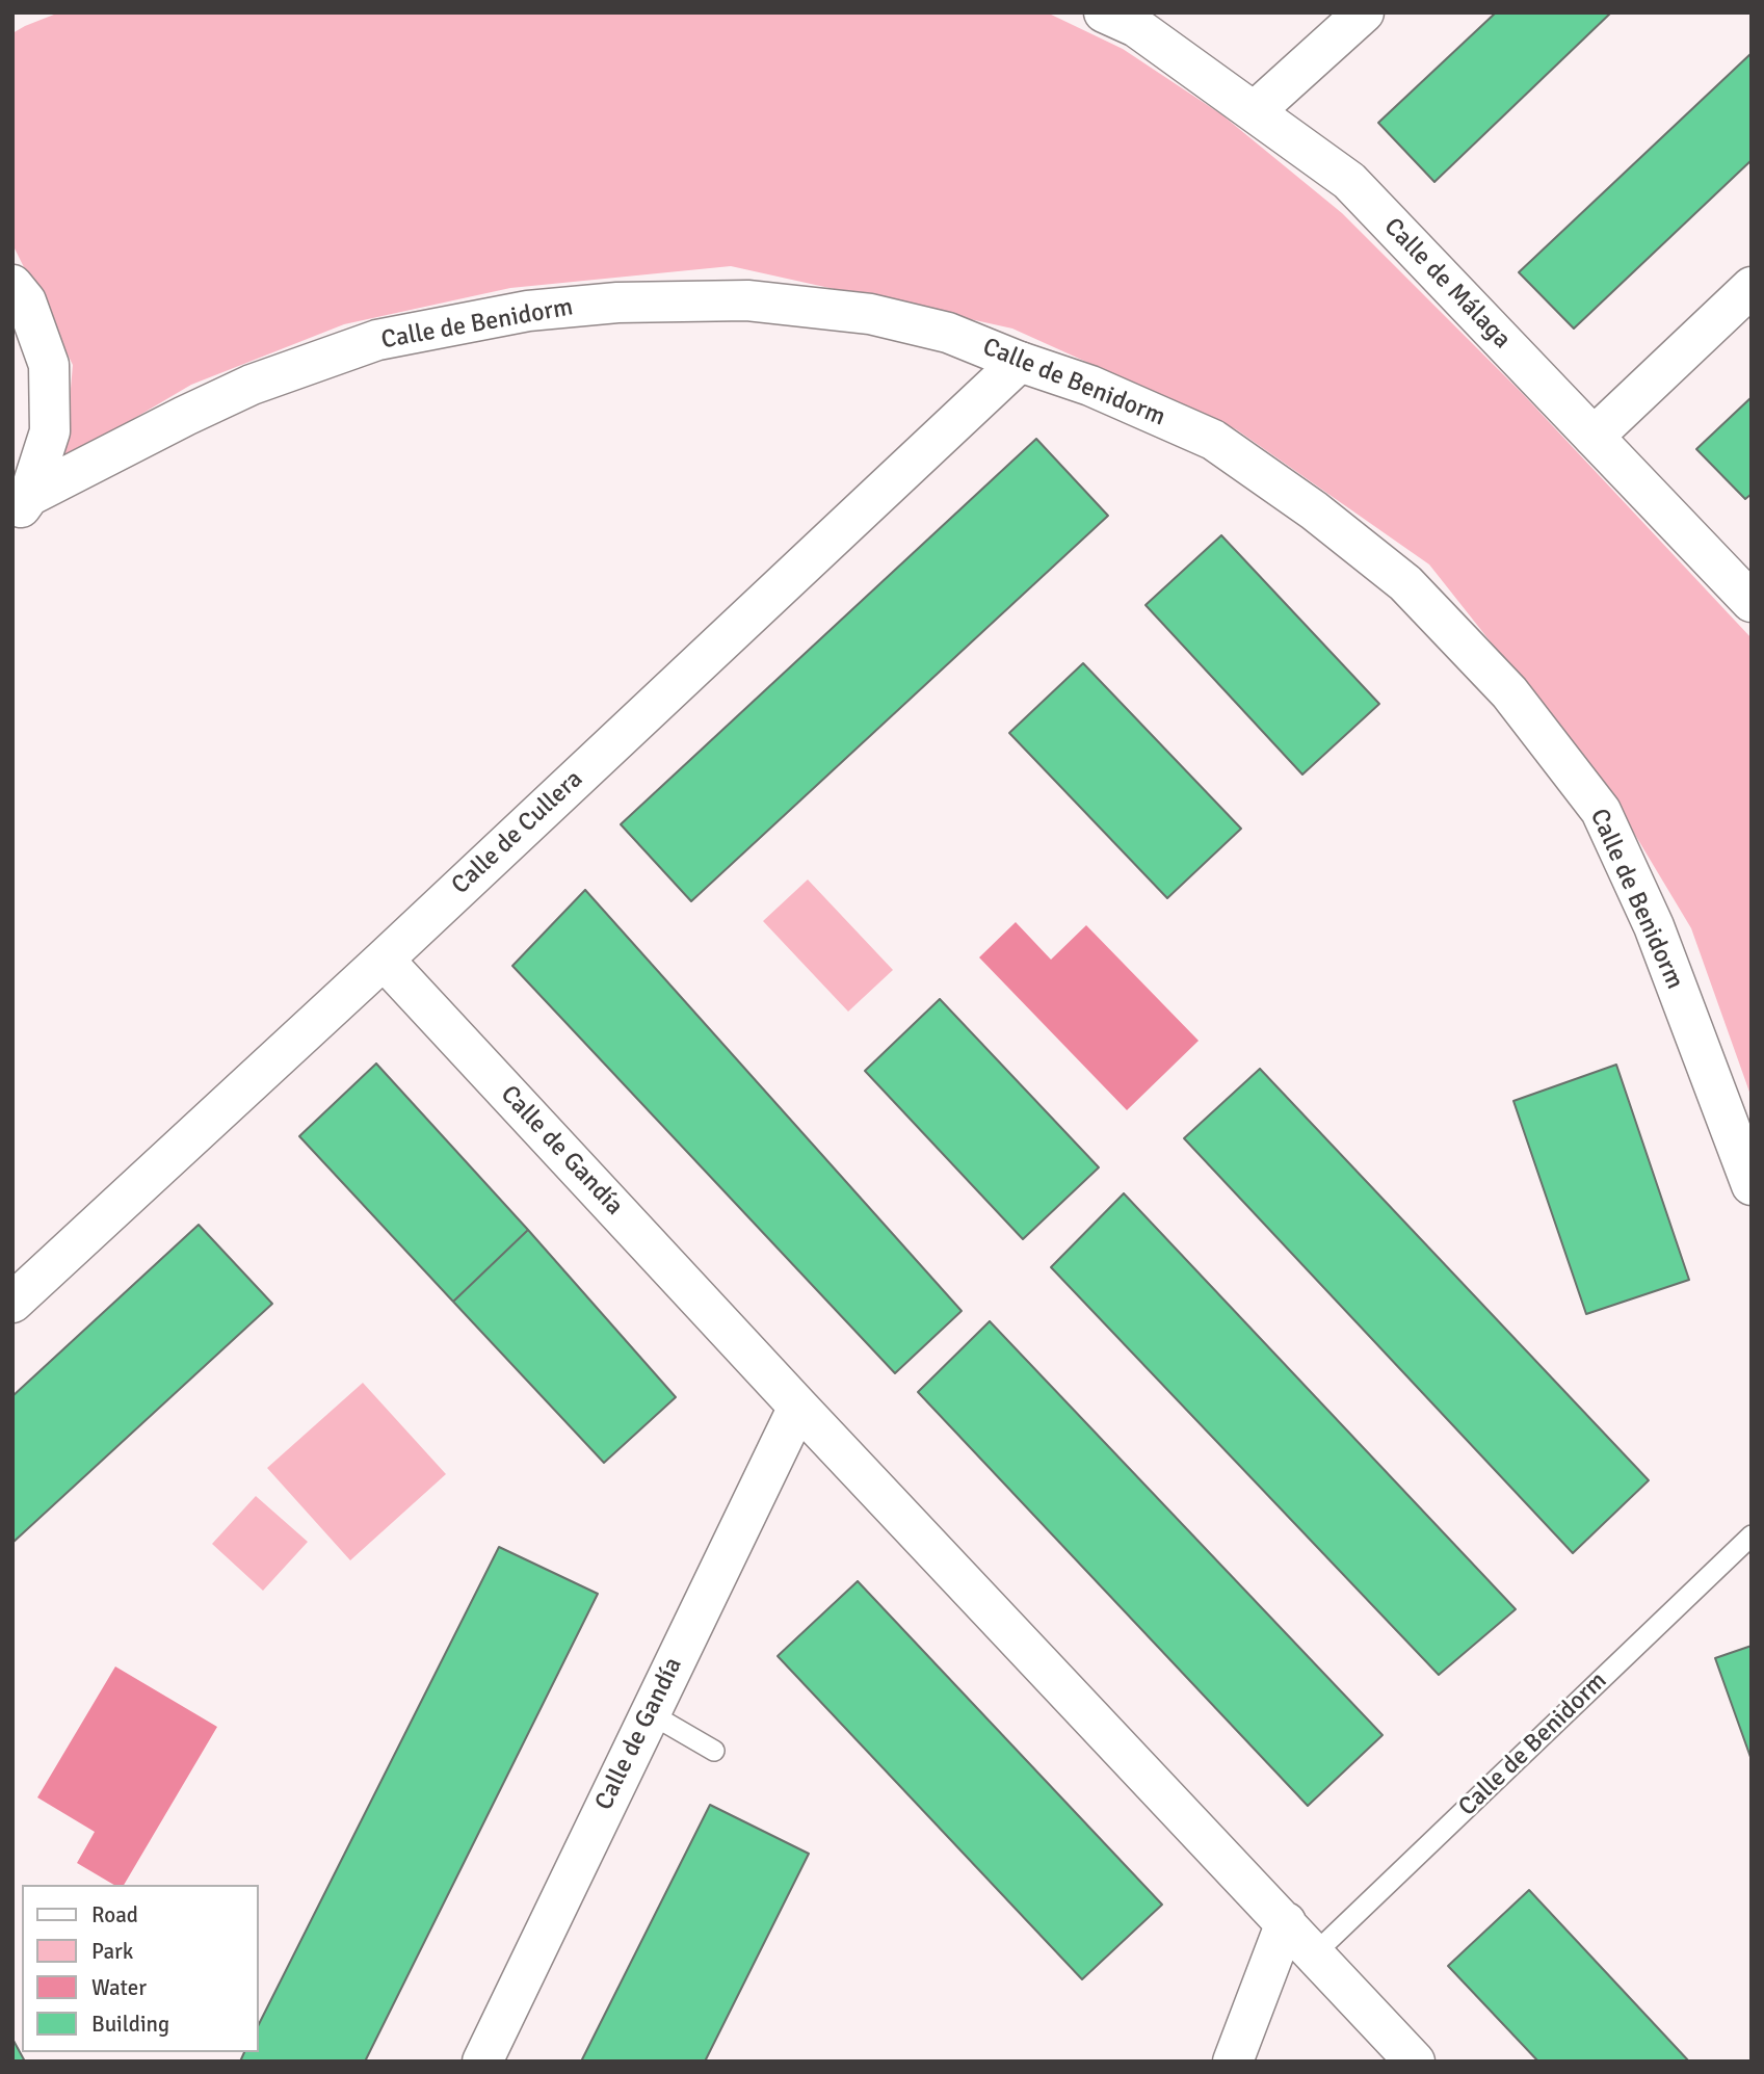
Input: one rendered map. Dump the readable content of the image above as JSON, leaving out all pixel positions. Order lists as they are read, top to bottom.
{
  "streets": {
    "street": [
      "Calle de Málaga",
      "Calle de Benidorm",
      "Calle de Cullera",
      "Calle de Gandía"
    ]
  },
  "crossings": [
    ["Calle de Benidorm", "Calle de Cullera"],
    ["Calle de Benidorm", "Calle de Gandía"],
    ["Calle de Cullera", "Calle de Gandía"]
  ],
  "legend": [
    "Road",
    "Park",
    "Water",
    "Building"
  ]
}
